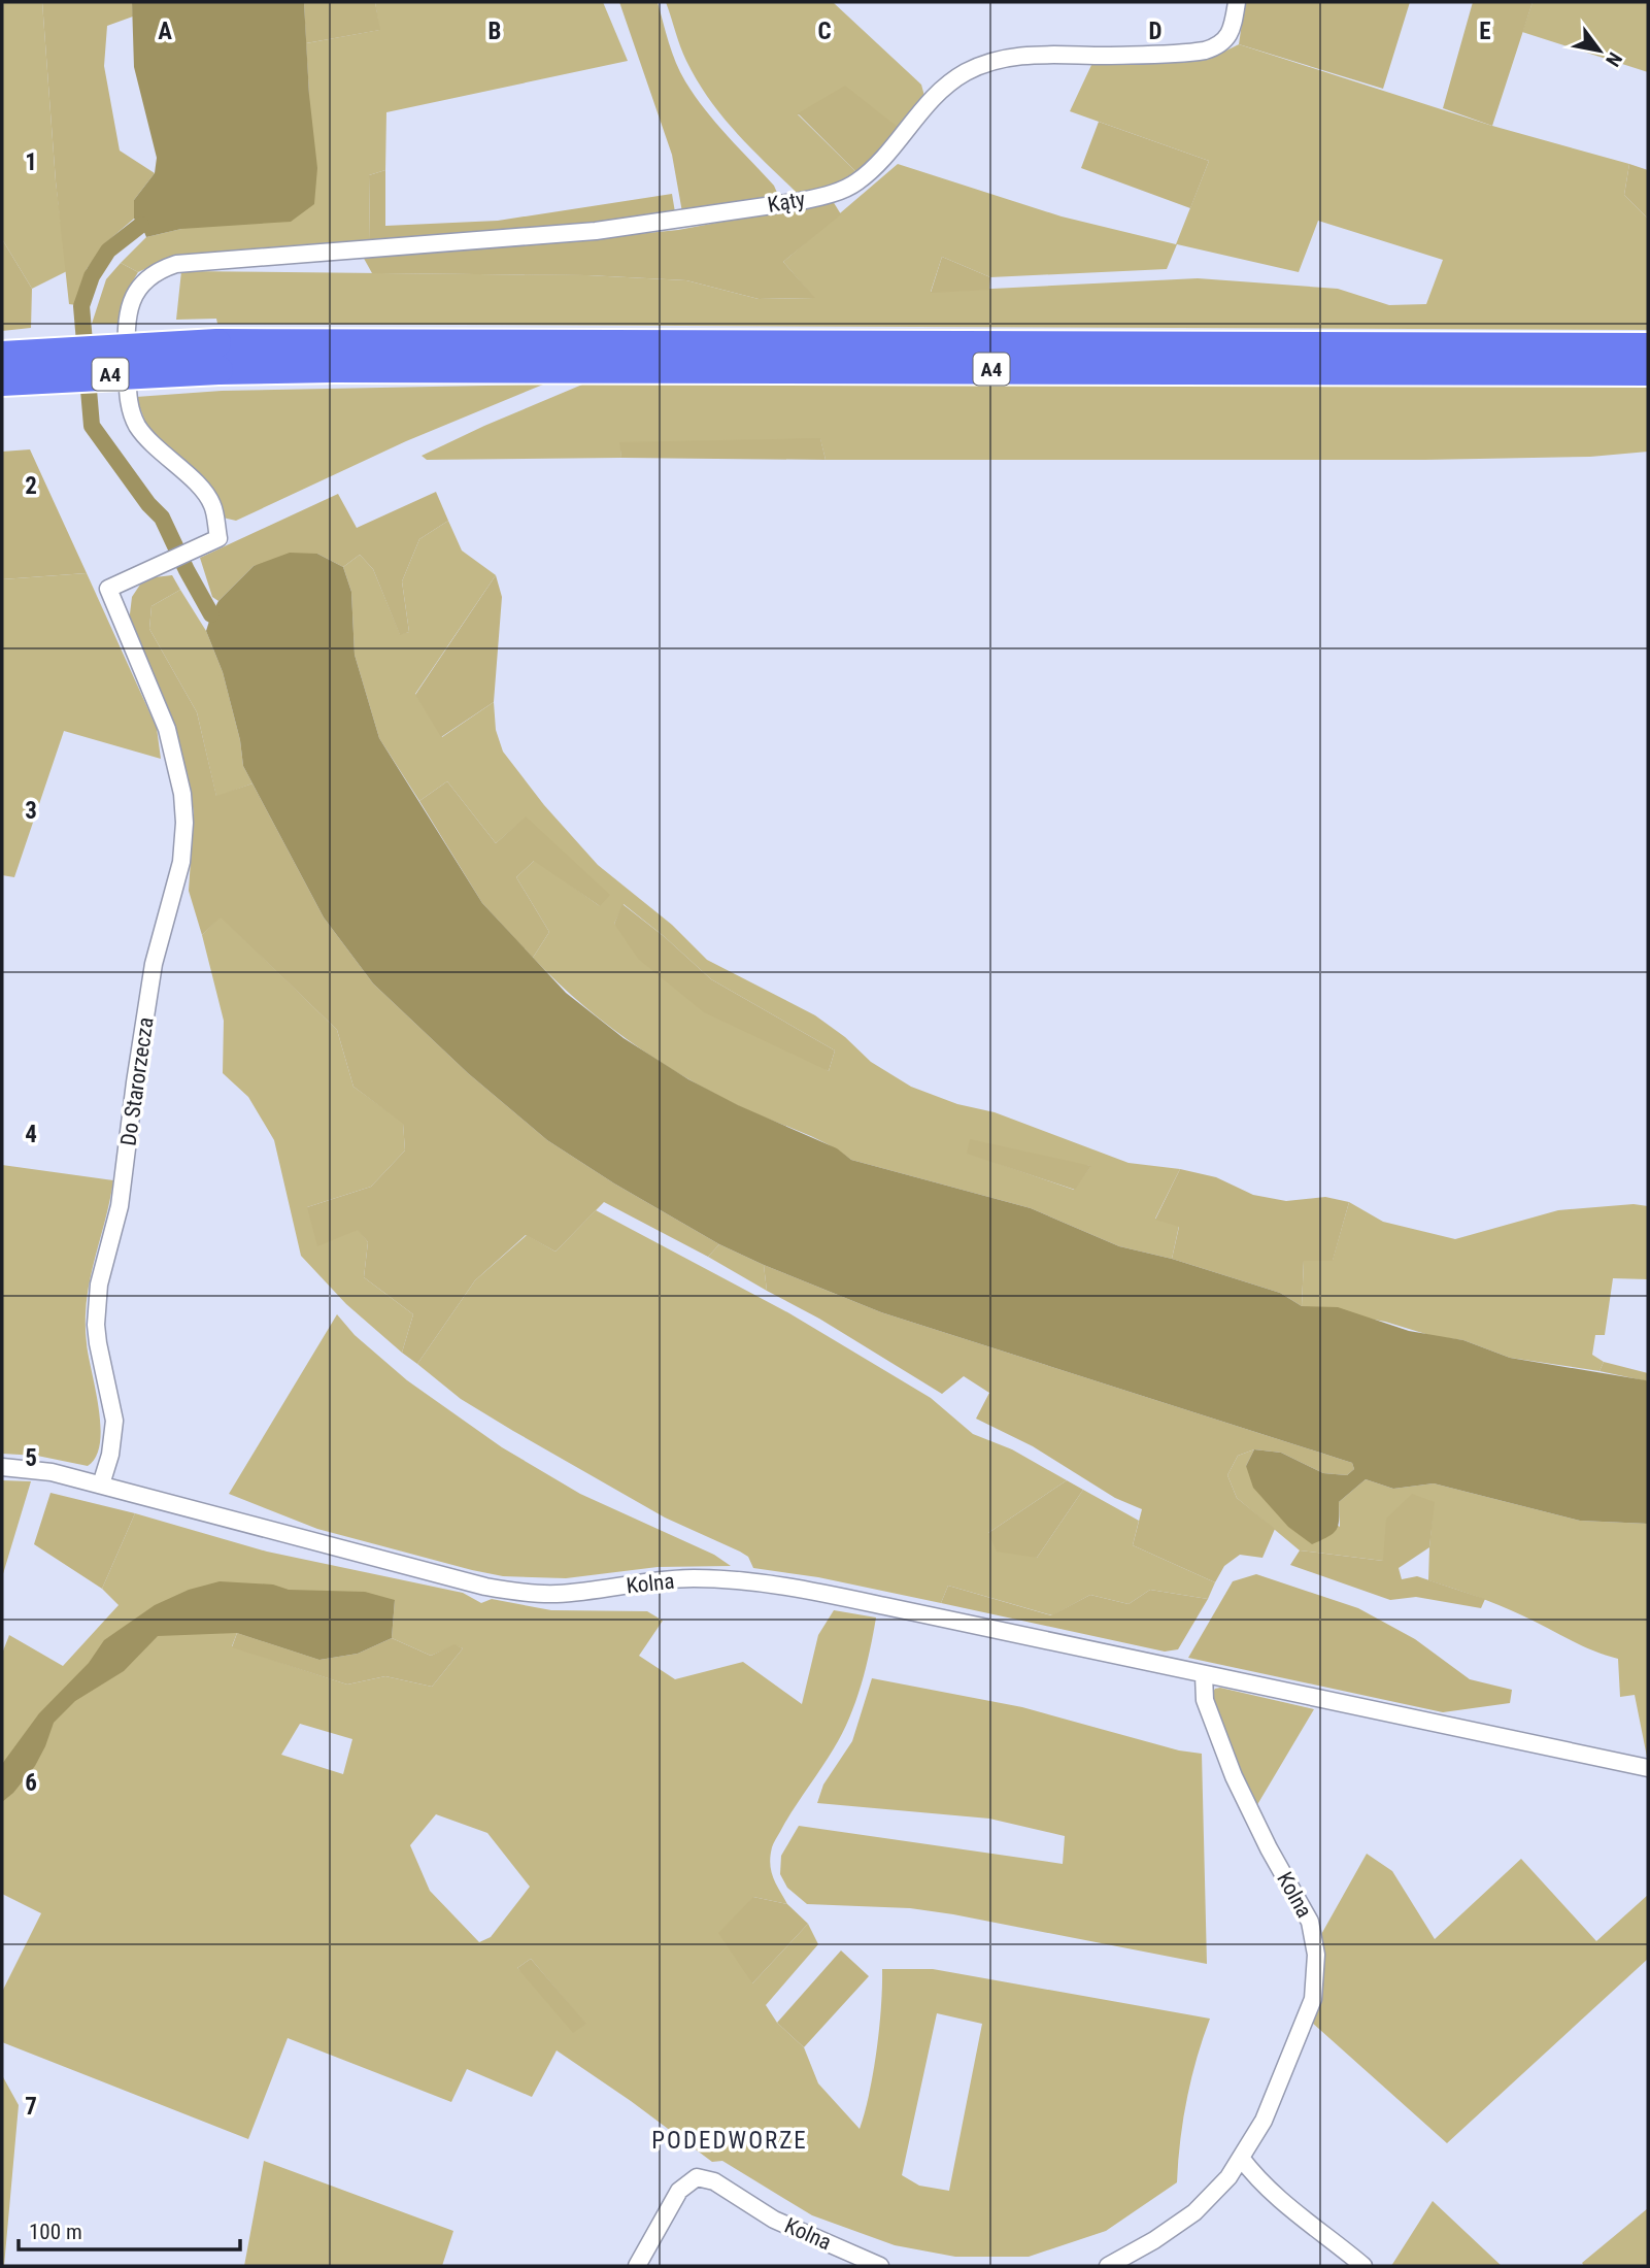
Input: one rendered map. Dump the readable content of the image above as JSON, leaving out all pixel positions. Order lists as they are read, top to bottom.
{
  "streets": {
    "highway": ["A4"],
    "street": ["Kąty", "Do Starorzecza", "Kolna"]
  },
  "crossings": [
    ["Kąty", "Do Starorzecza"],
    ["Do Starorzecza", "Kolna"]
  ],
  "districts": ["PODEDWORZE"],
  "scale_bar": "100 m",
  "north": "bottom right",
  "grid": {
    "columns": [
      "A",
      "B",
      "C",
      "D",
      "E"
    ],
    "rows": [
      "1",
      "2",
      "3",
      "4",
      "5",
      "6",
      "7"
    ]
  }
}
